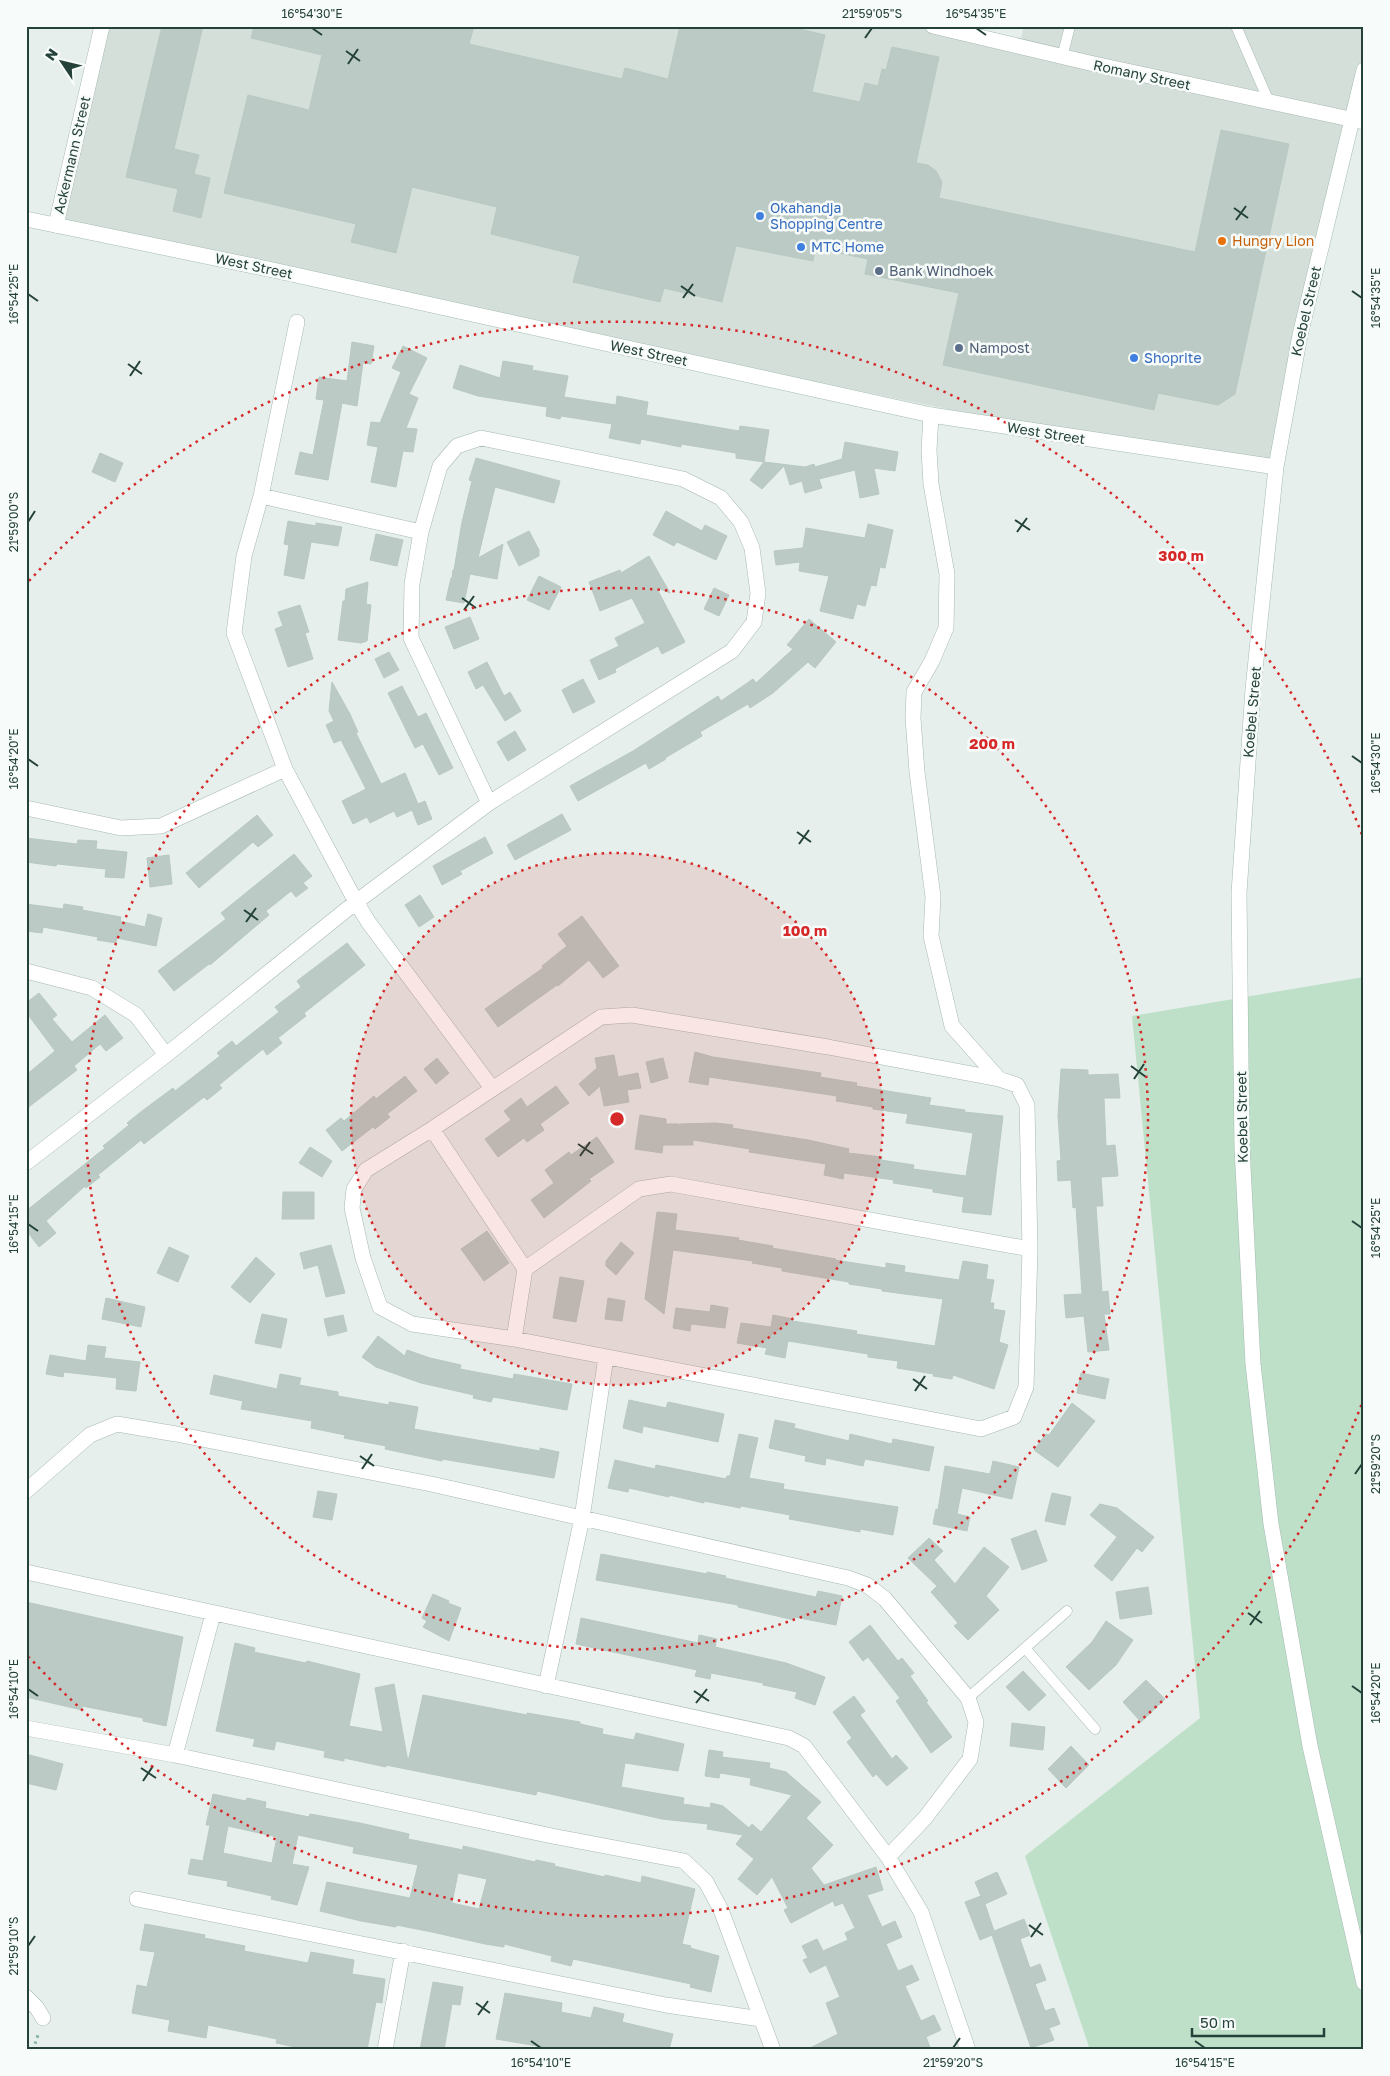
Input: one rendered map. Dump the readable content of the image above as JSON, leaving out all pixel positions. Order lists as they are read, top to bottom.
{
  "streets": {
    "street": [
      "Romany Street",
      "Ackermann Street",
      "West Street",
      "Koebel Street"
    ]
  },
  "crossings": [
    ["Romany Street", "Koebel Street"],
    ["Ackermann Street", "West Street"],
    ["West Street", "Koebel Street"]
  ],
  "places": [
    "Okahandja Shopping Centre",
    "Hungry Lion",
    "MTC Home",
    "Bank Windhoek",
    "Nampost",
    "Shoprite"
  ],
  "scale_bar": "50 m",
  "north": "top left",
  "coordinates": [
    "16°54'30\"E",
    "21°59'05\"S",
    "16°54'35\"E",
    "16°54'25\"E",
    "21°59'00\"S",
    "16°54'20\"E",
    "16°54'15\"E",
    "21°59'20\"S",
    "16°54'10\"E",
    "21°59'10\"S"
  ],
  "rings": ["300 m", "200 m", "100 m"]
}
